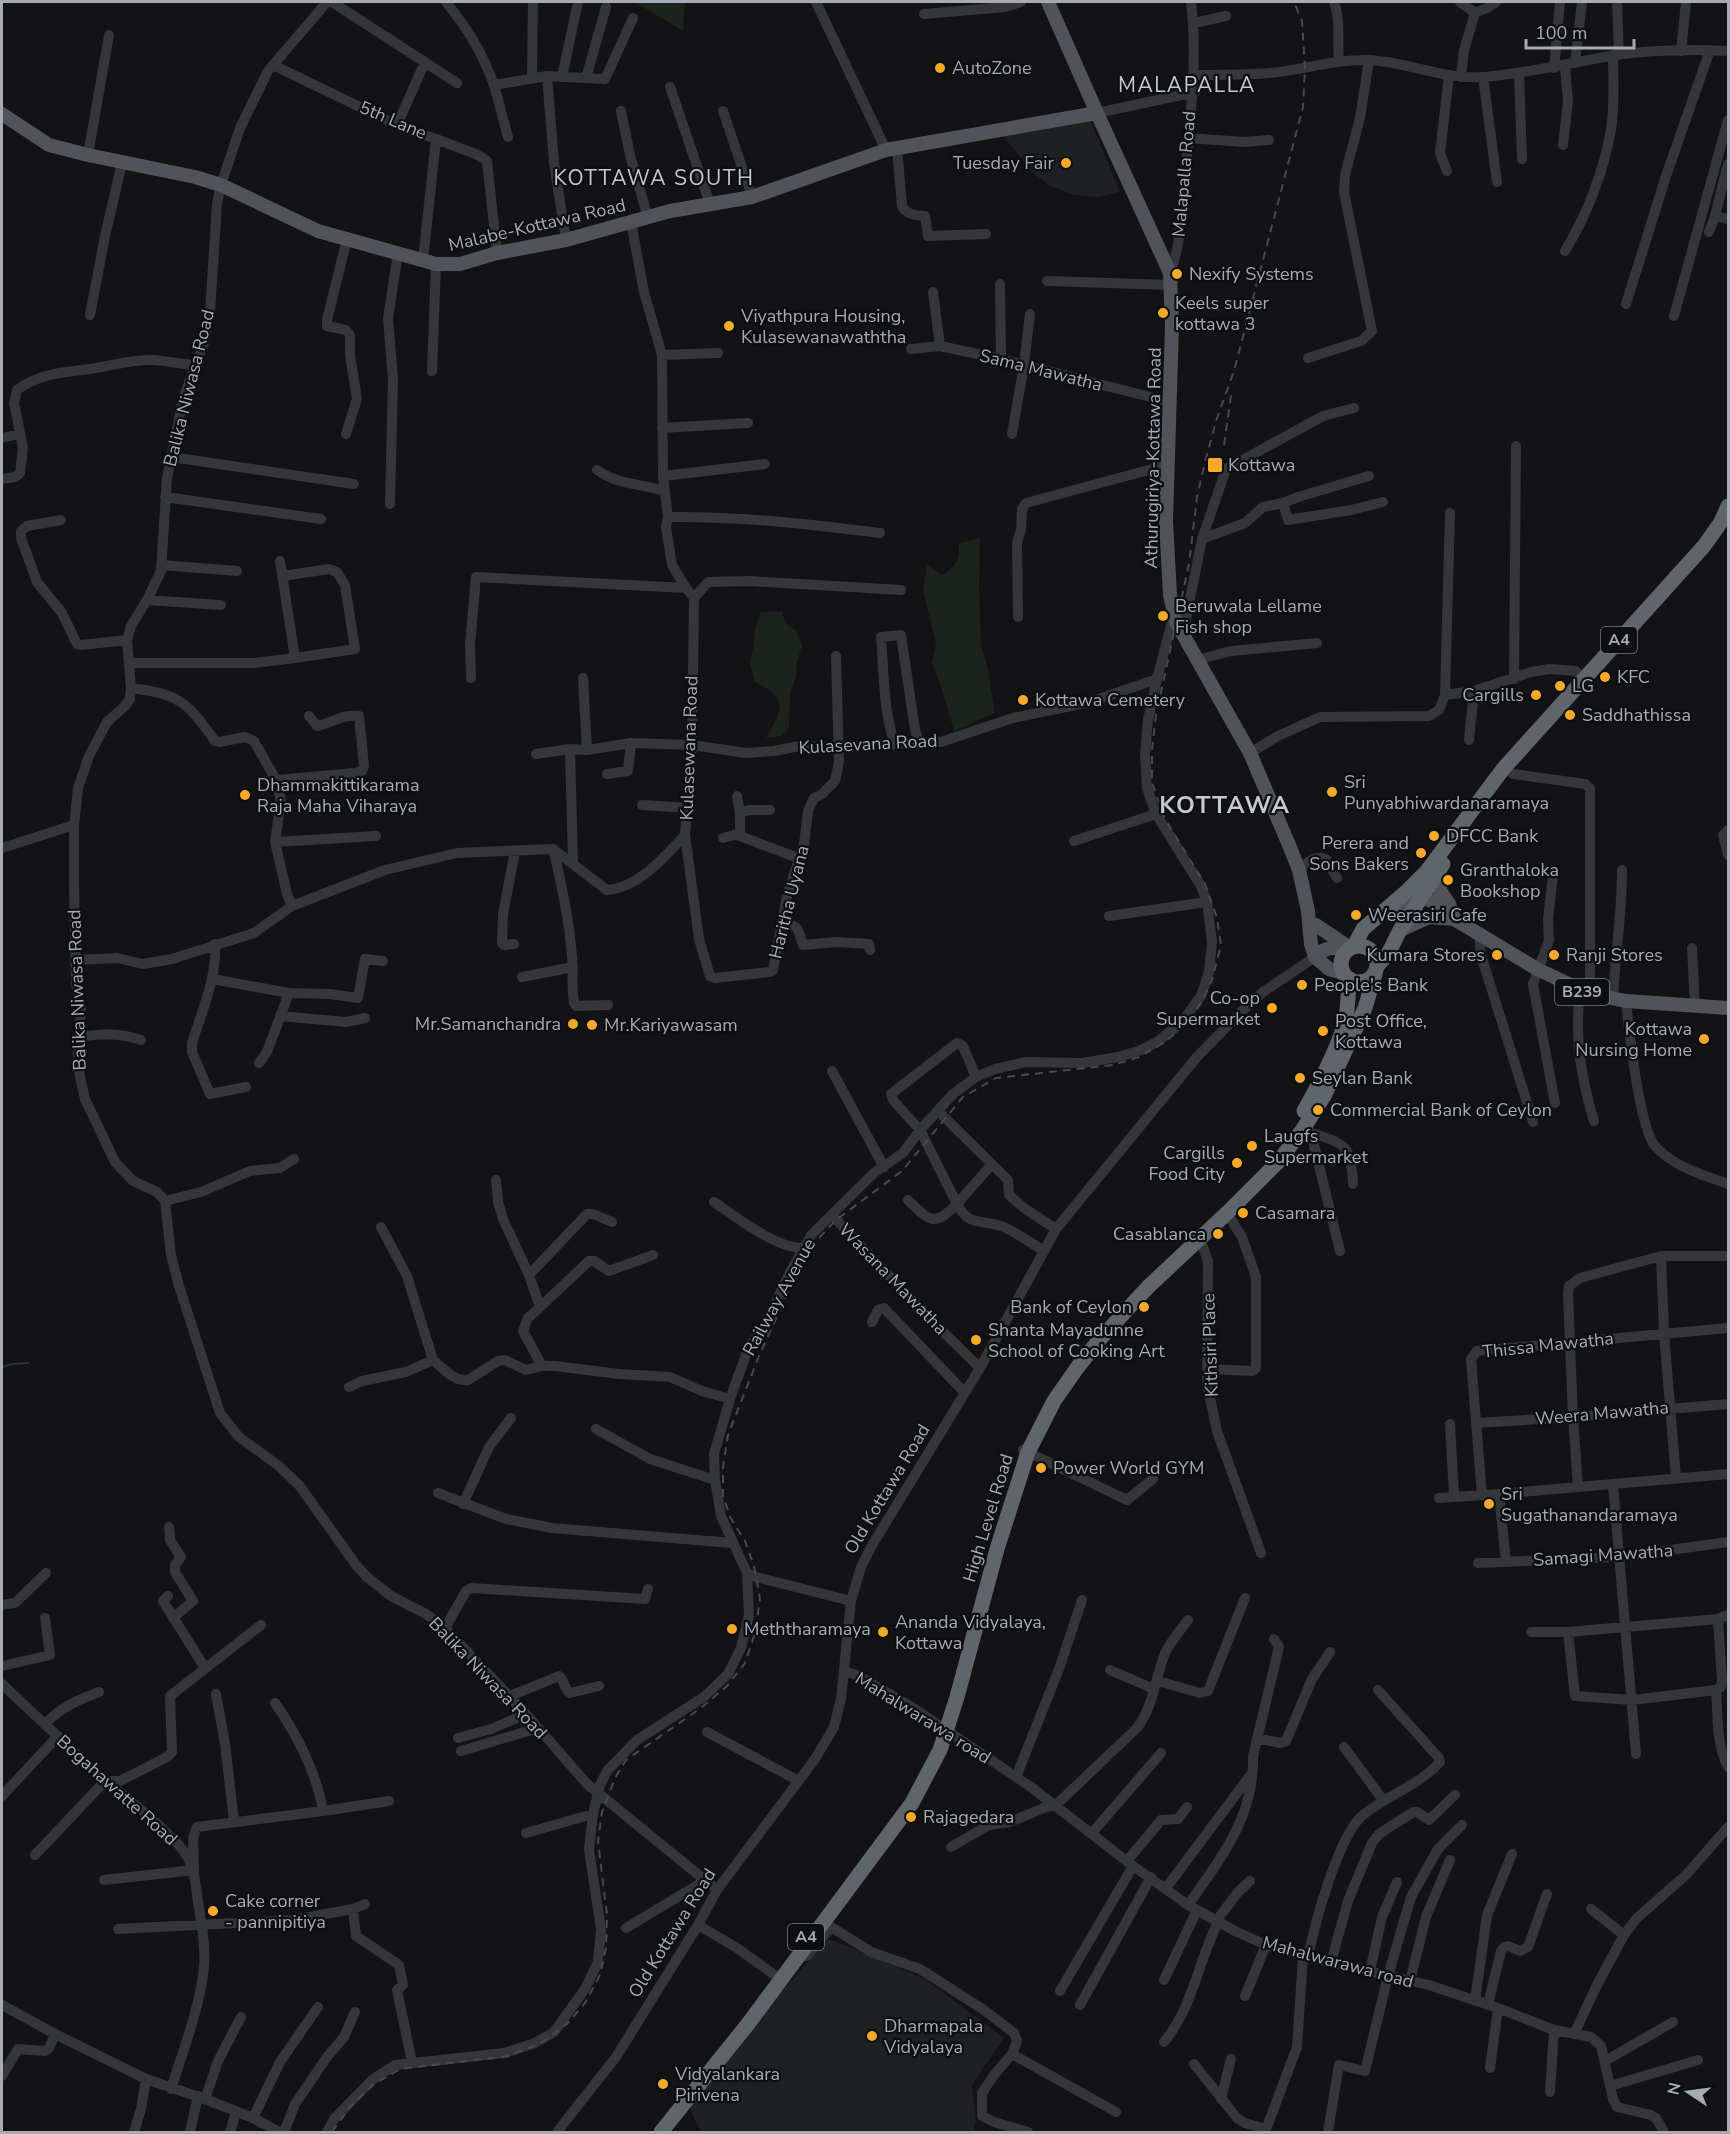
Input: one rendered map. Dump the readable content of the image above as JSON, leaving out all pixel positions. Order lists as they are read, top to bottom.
{
  "streets": {
    "highway": ["A4", "High Level Road"],
    "main road": ["Malabe-Kottawa Road", "Athurugiriya-Kottawa Road", "B239"],
    "street": [
      "5th Lane",
      "Malapalla Road",
      "Sama Mawatha",
      "Balika Niwasa Road",
      "Kulasevana Road",
      "Kulasewana Road",
      "Haritha Uyana",
      "Wasana Mawatha",
      "Railway Avenue",
      "Kithsiri Place",
      "Thissa Mawatha",
      "Weera Mawatha",
      "Old Kottawa Road",
      "Samagi Mawatha",
      "Mahalwarawa road",
      "Bogahawatte Road"
    ]
  },
  "crossings": [
    ["5th Lane", "Malabe-Kottawa Road"],
    ["5th Lane", "Balika Niwasa Road"],
    ["Malapalla Road", "Athurugiriya-Kottawa Road"],
    ["Malabe-Kottawa Road", "Balika Niwasa Road"],
    ["Malabe-Kottawa Road", "Athurugiriya-Kottawa Road"],
    ["Sama Mawatha", "Athurugiriya-Kottawa Road"],
    ["Balika Niwasa Road", "Railway Avenue"],
    ["Balika Niwasa Road", "Old Kottawa Road"],
    ["Athurugiriya-Kottawa Road", "Railway Avenue"],
    ["Athurugiriya-Kottawa Road", "Old Kottawa Road"],
    ["A4", "High Level Road"],
    ["Kulasevana Road", "Kulasewana Road"],
    ["Kulasevana Road", "Haritha Uyana"],
    ["Kulasevana Road", "Railway Avenue"],
    ["Kulasewana Road", "Haritha Uyana"],
    ["B239", "High Level Road"],
    ["Wasana Mawatha", "Railway Avenue"],
    ["Wasana Mawatha", "Old Kottawa Road"],
    ["Kithsiri Place", "High Level Road"],
    ["Thissa Mawatha", "Weera Mawatha"],
    ["Old Kottawa Road", "Mahalwarawa road"],
    ["High Level Road", "Mahalwarawa road"]
  ],
  "districts": ["MALAPALLA", "KOTTAWA SOUTH", "KOTTAWA"],
  "places": {
    "other": [
      "AutoZone",
      "Tuesday Fair",
      "Nexify Systems",
      "Keels super kottawa 3",
      "Viyathpura Housing, Kulasewanawaththa",
      "Beruwala Lellame Fish shop",
      "KFC",
      "LG",
      "Cargills",
      "Kottawa Cemetery",
      "Saddhathissa",
      "Sri Punyabhiwardanaramaya",
      "Dhammakittikarama Raja Maha Viharaya",
      "DFCC Bank",
      "Perera and Sons Bakers",
      "Granthaloka Bookshop",
      "Weerasiri Cafe",
      "Kumara Stores",
      "Ranji Stores",
      "People's Bank",
      "Co-op Supermarket",
      "Mr.Samanchandra",
      "Mr.Kariyawasam",
      "Post Office, Kottawa",
      "Kottawa Nursing Home",
      "Seylan Bank",
      "Commercial Bank of Ceylon",
      "Laugfs Supermarket",
      "Cargills Food City",
      "Casamara",
      "Casablanca",
      "Bank of Ceylon",
      "Shanta Mayadunne School of Cooking Art",
      "Power World GYM",
      "Sri Sugathanandaramaya",
      "Meththaramaya",
      "Ananda Vidyalaya, Kottawa",
      "Rajagedara",
      "Cake corner - pannipitiya",
      "Dharmapala Vidyalaya",
      "Vidyalankara Pirivena"
    ],
    "transit": ["Kottawa"]
  },
  "scale_bar": "100 m",
  "north": "left"
}
